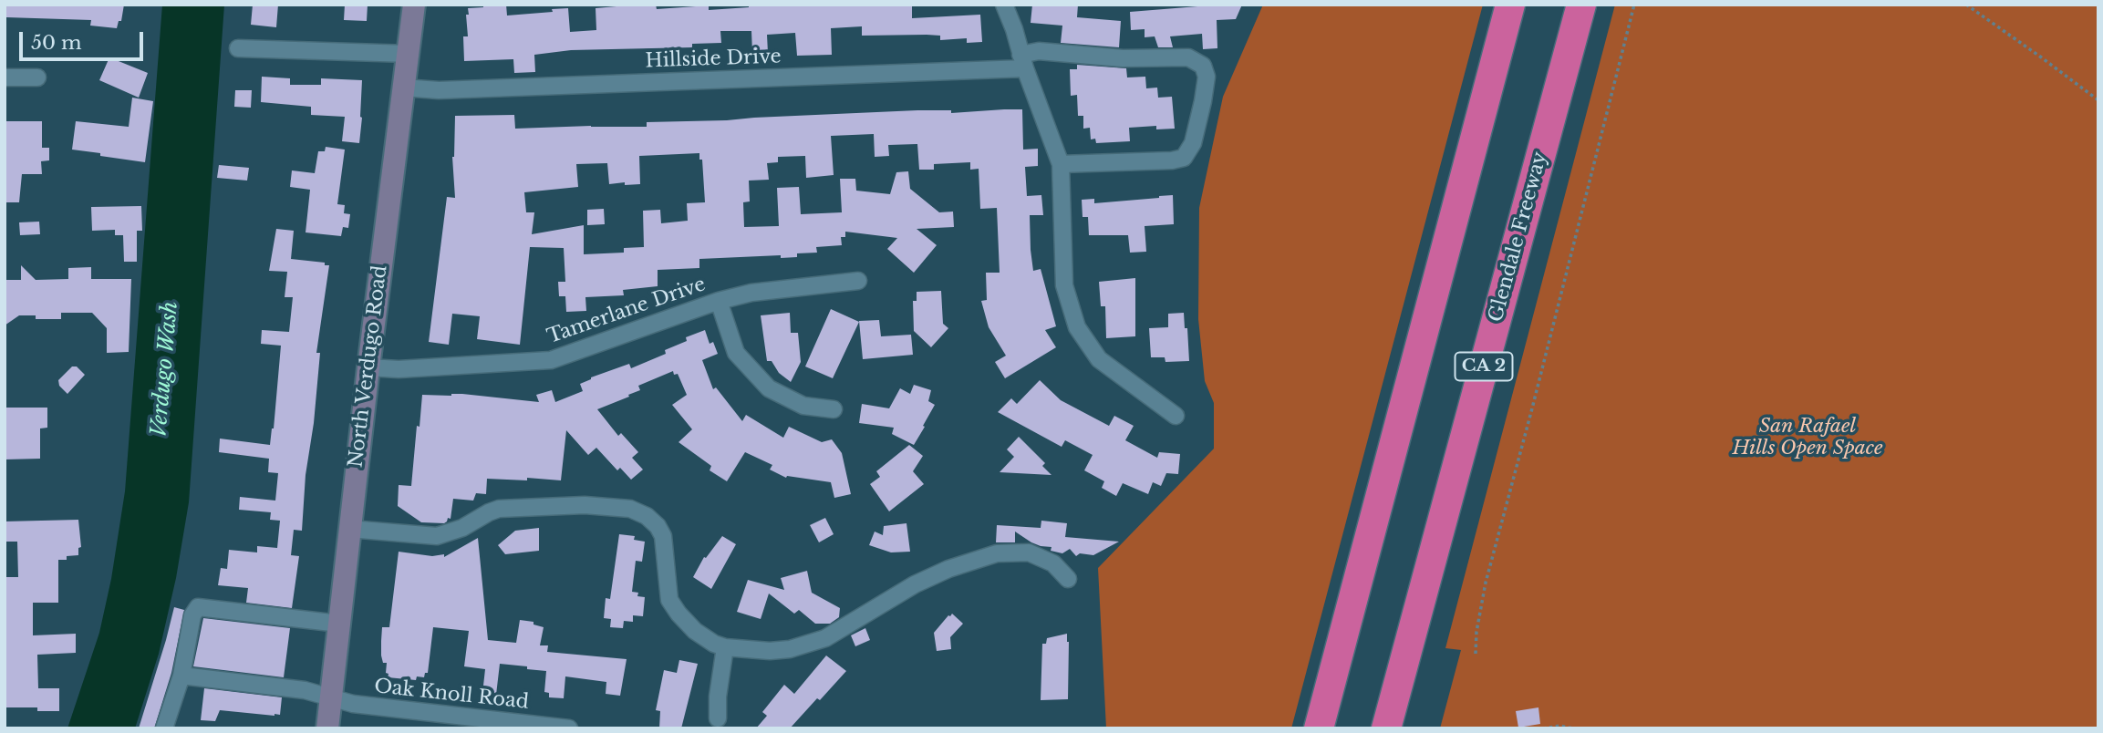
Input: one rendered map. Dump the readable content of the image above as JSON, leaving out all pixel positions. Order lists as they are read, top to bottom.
{
  "streets": {
    "highway": ["Glendale Freeway", "CA 2"],
    "main road": ["North Verdugo Road"],
    "street": ["Hillside Drive", "Tamerlane Drive", "Oak Knoll Road"]
  },
  "crossings": [
    ["Hillside Drive", "North Verdugo Road"],
    ["Tamerlane Drive", "North Verdugo Road"],
    ["North Verdugo Road", "Oak Knoll Road"]
  ],
  "water": ["Verdugo Wash"],
  "parks": ["San Rafael Hills Open Space"],
  "scale_bar": "50 m"
}
